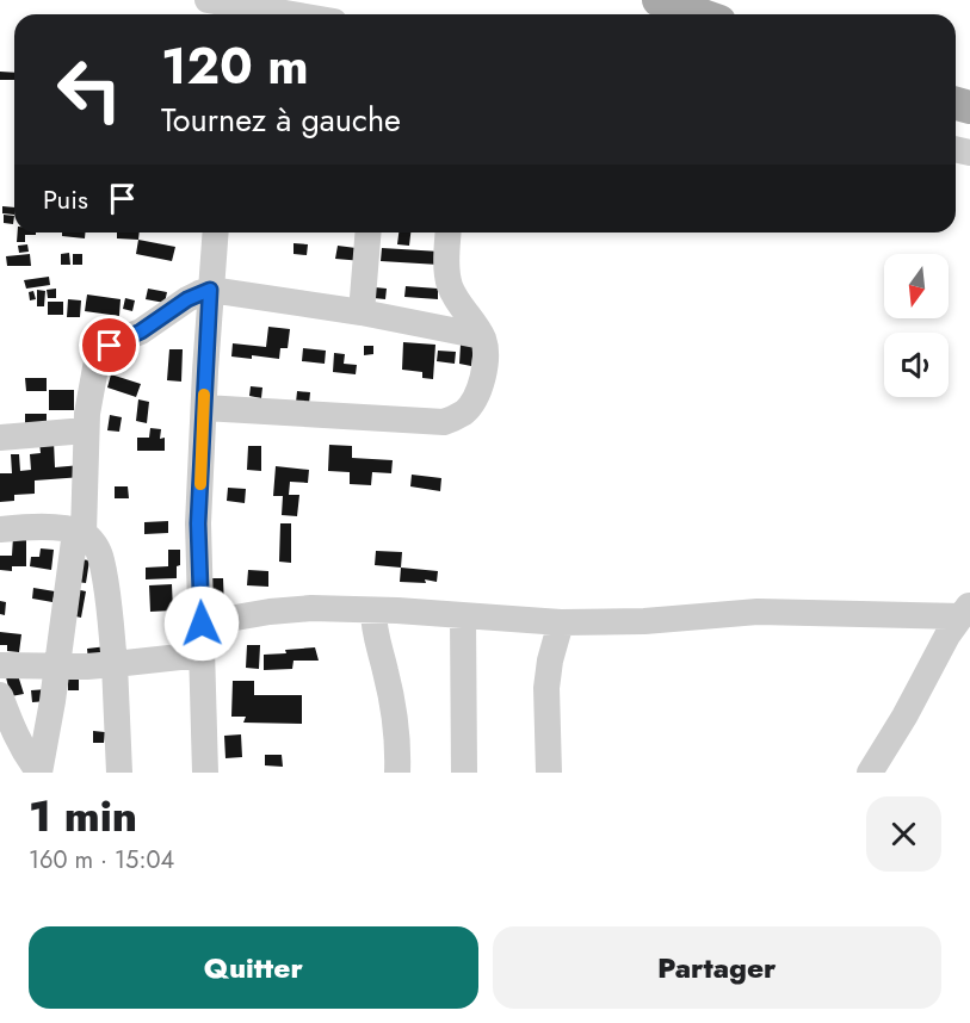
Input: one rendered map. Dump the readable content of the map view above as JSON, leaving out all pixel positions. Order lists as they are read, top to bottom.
{
  "north": "bottom",
  "page": {
    "turn": ["120 m", "Tournez à gauche"],
    "then": "Puis",
    "heading": ["1 min", "160 m · 15:04"],
    "buttons": ["Quitter", "Partager"]
  }
}
